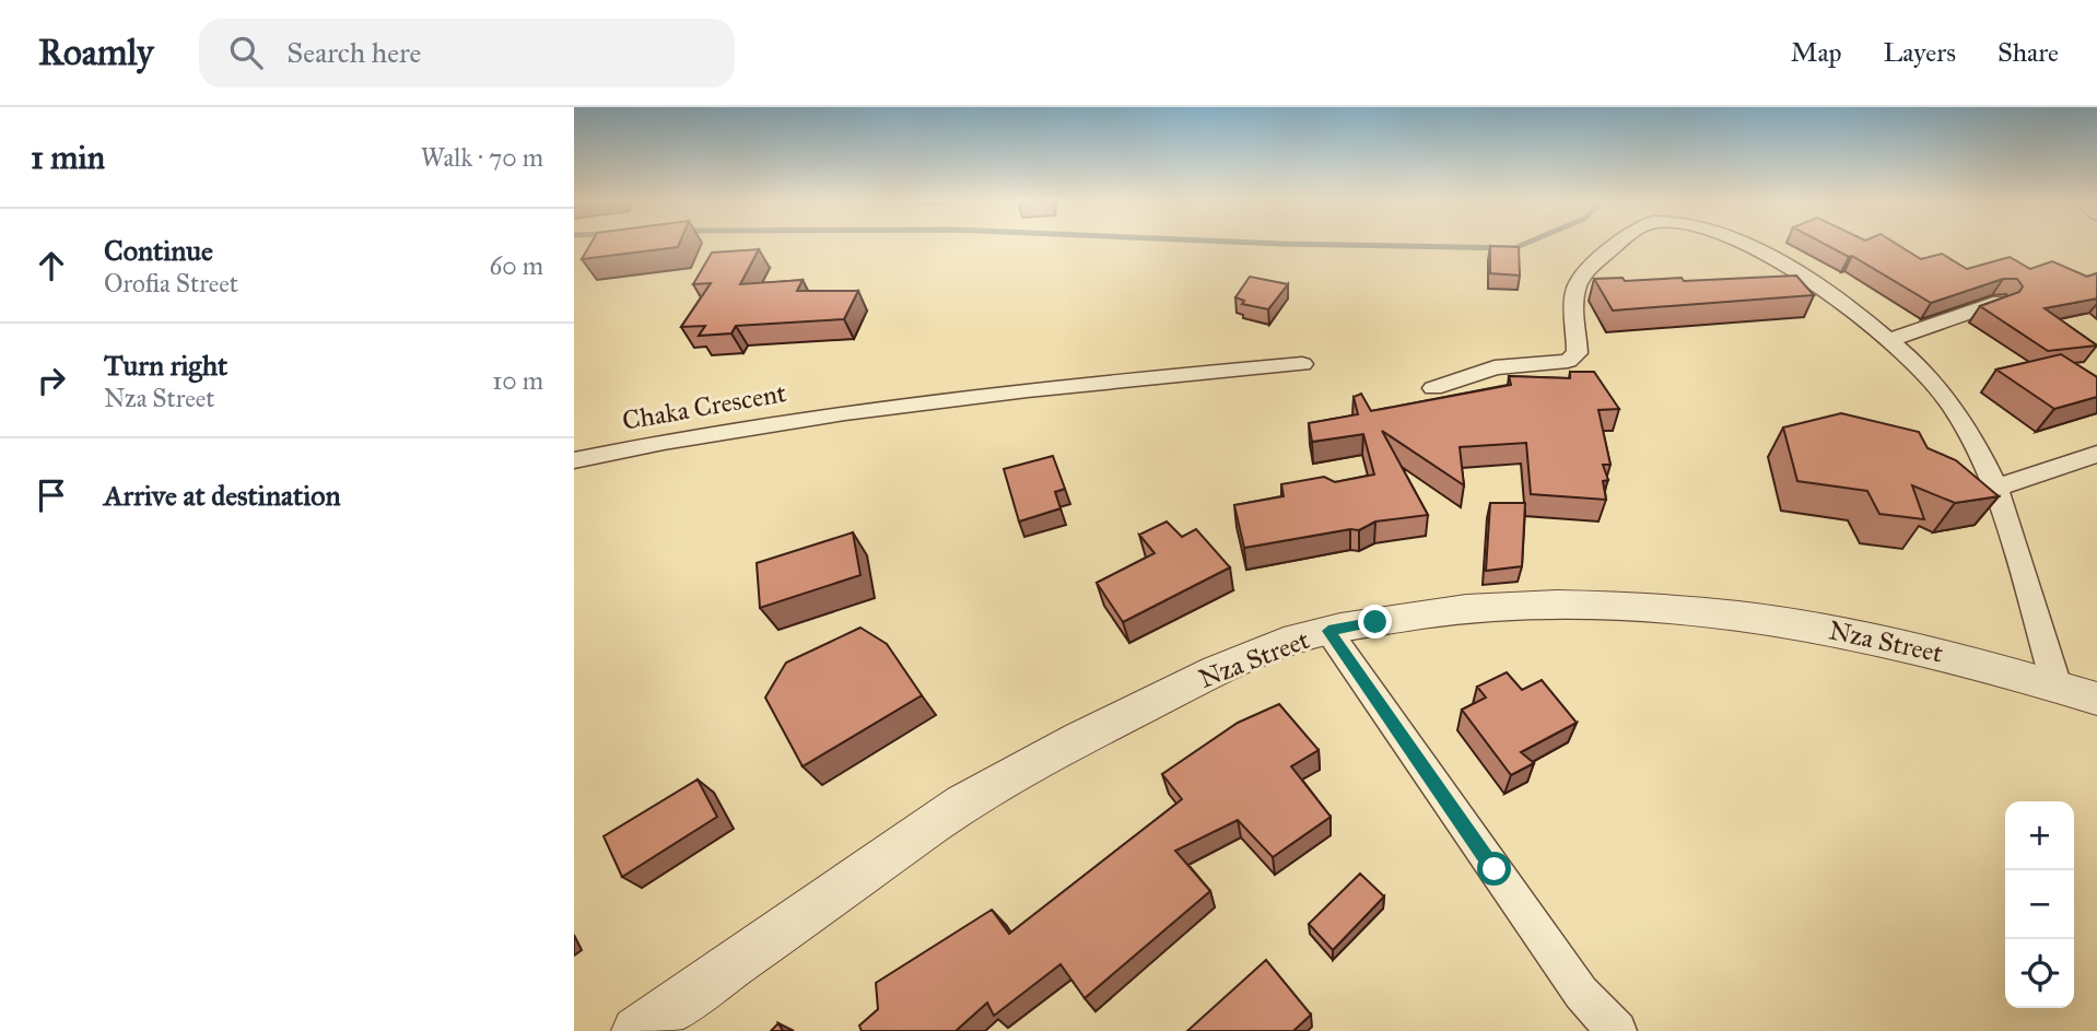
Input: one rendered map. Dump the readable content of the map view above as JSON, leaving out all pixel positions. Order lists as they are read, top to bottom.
{
  "streets": {
    "street": ["Chaka Crescent", "Nza Street"]
  },
  "page": {
    "header": "Roamly",
    "search": "Search here",
    "nav": ["Map", "Layers", "Share"],
    "heading": ["1 min", "Walk · 70 m"],
    "list": [
      ["Continue", "Orofia Street", "60 m"],
      ["Turn right", "Nza Street", "10 m"],
      "Arrive at destination"
    ],
    "map_buttons": ["+", "−"]
  }
}
